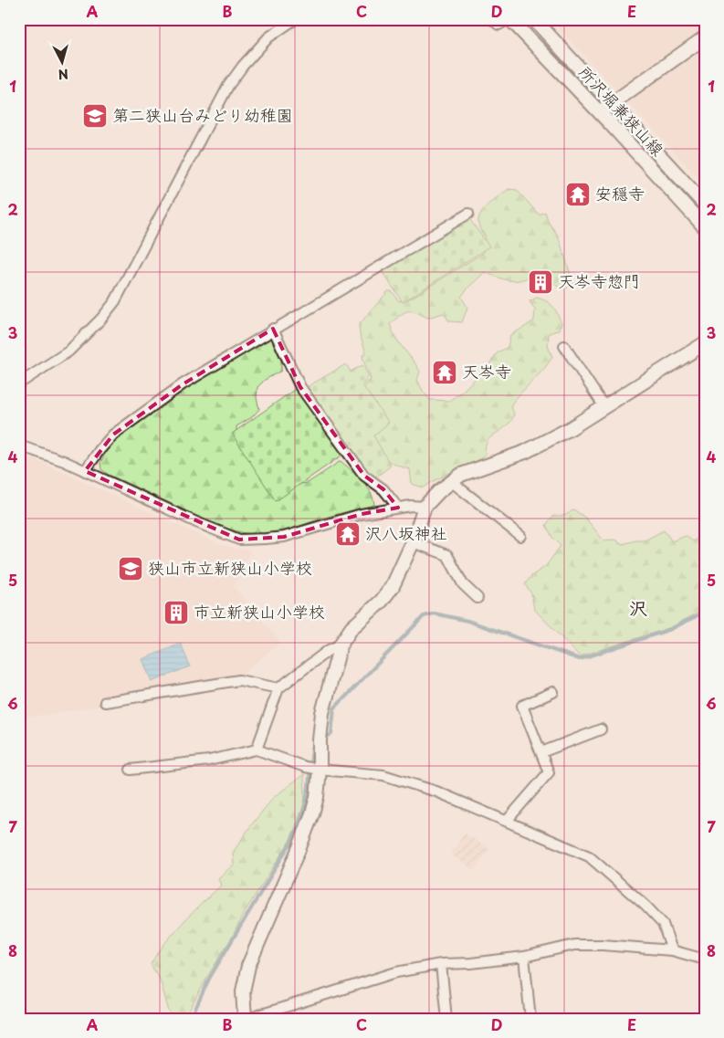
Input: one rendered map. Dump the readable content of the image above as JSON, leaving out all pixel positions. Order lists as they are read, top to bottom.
{
  "streets": {
    "street": ["所沢堀兼狭山線"]
  },
  "districts": ["沢"],
  "places": {
    "school or university": ["第二狭山台みどり幼稚園", "狭山市立新狭山小学校"],
    "temple": ["安穏寺", "天岑寺", "沢八坂神社"],
    "building": ["天岑寺惣門", "市立新狭山小学校"]
  },
  "north": "bottom",
  "grid": {
    "columns": [
      "A",
      "B",
      "C",
      "D",
      "E"
    ],
    "rows": [
      "1",
      "2",
      "3",
      "4",
      "5",
      "6",
      "7",
      "8"
    ]
  }
}
